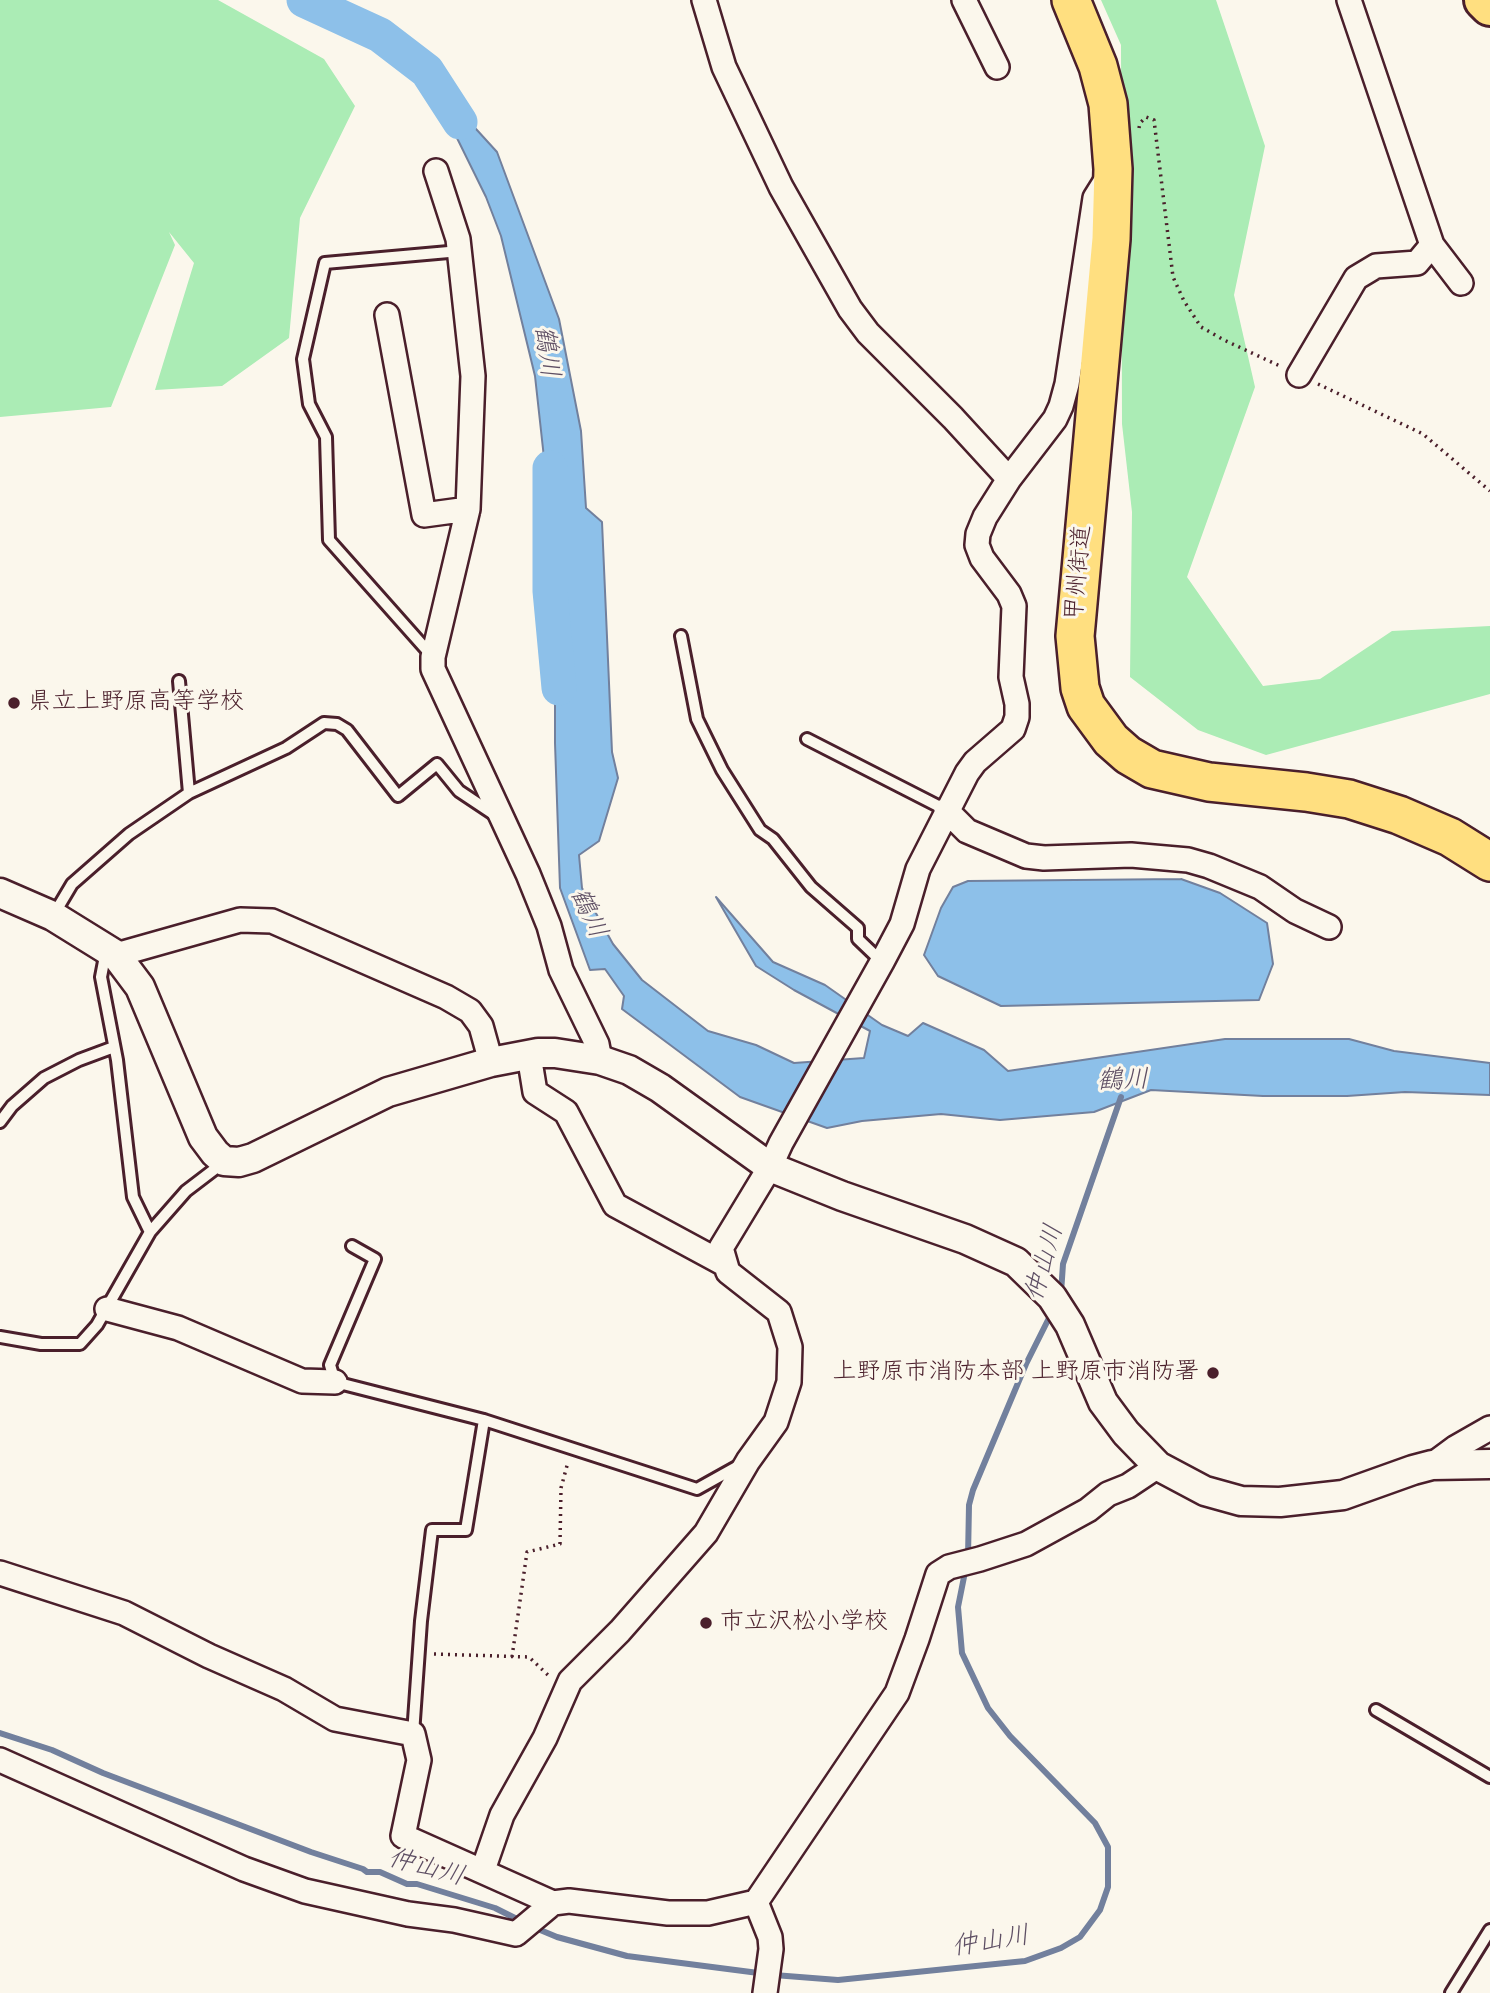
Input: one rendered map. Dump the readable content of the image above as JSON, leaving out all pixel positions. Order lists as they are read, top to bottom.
{
  "streets": {
    "highway": ["甲州街道"]
  },
  "water": ["鶴川", "仲山川"],
  "places": ["県立上野原高等学校", "上野原市消防本部 上野原市消防署", "市立沢松小学校"]
}
